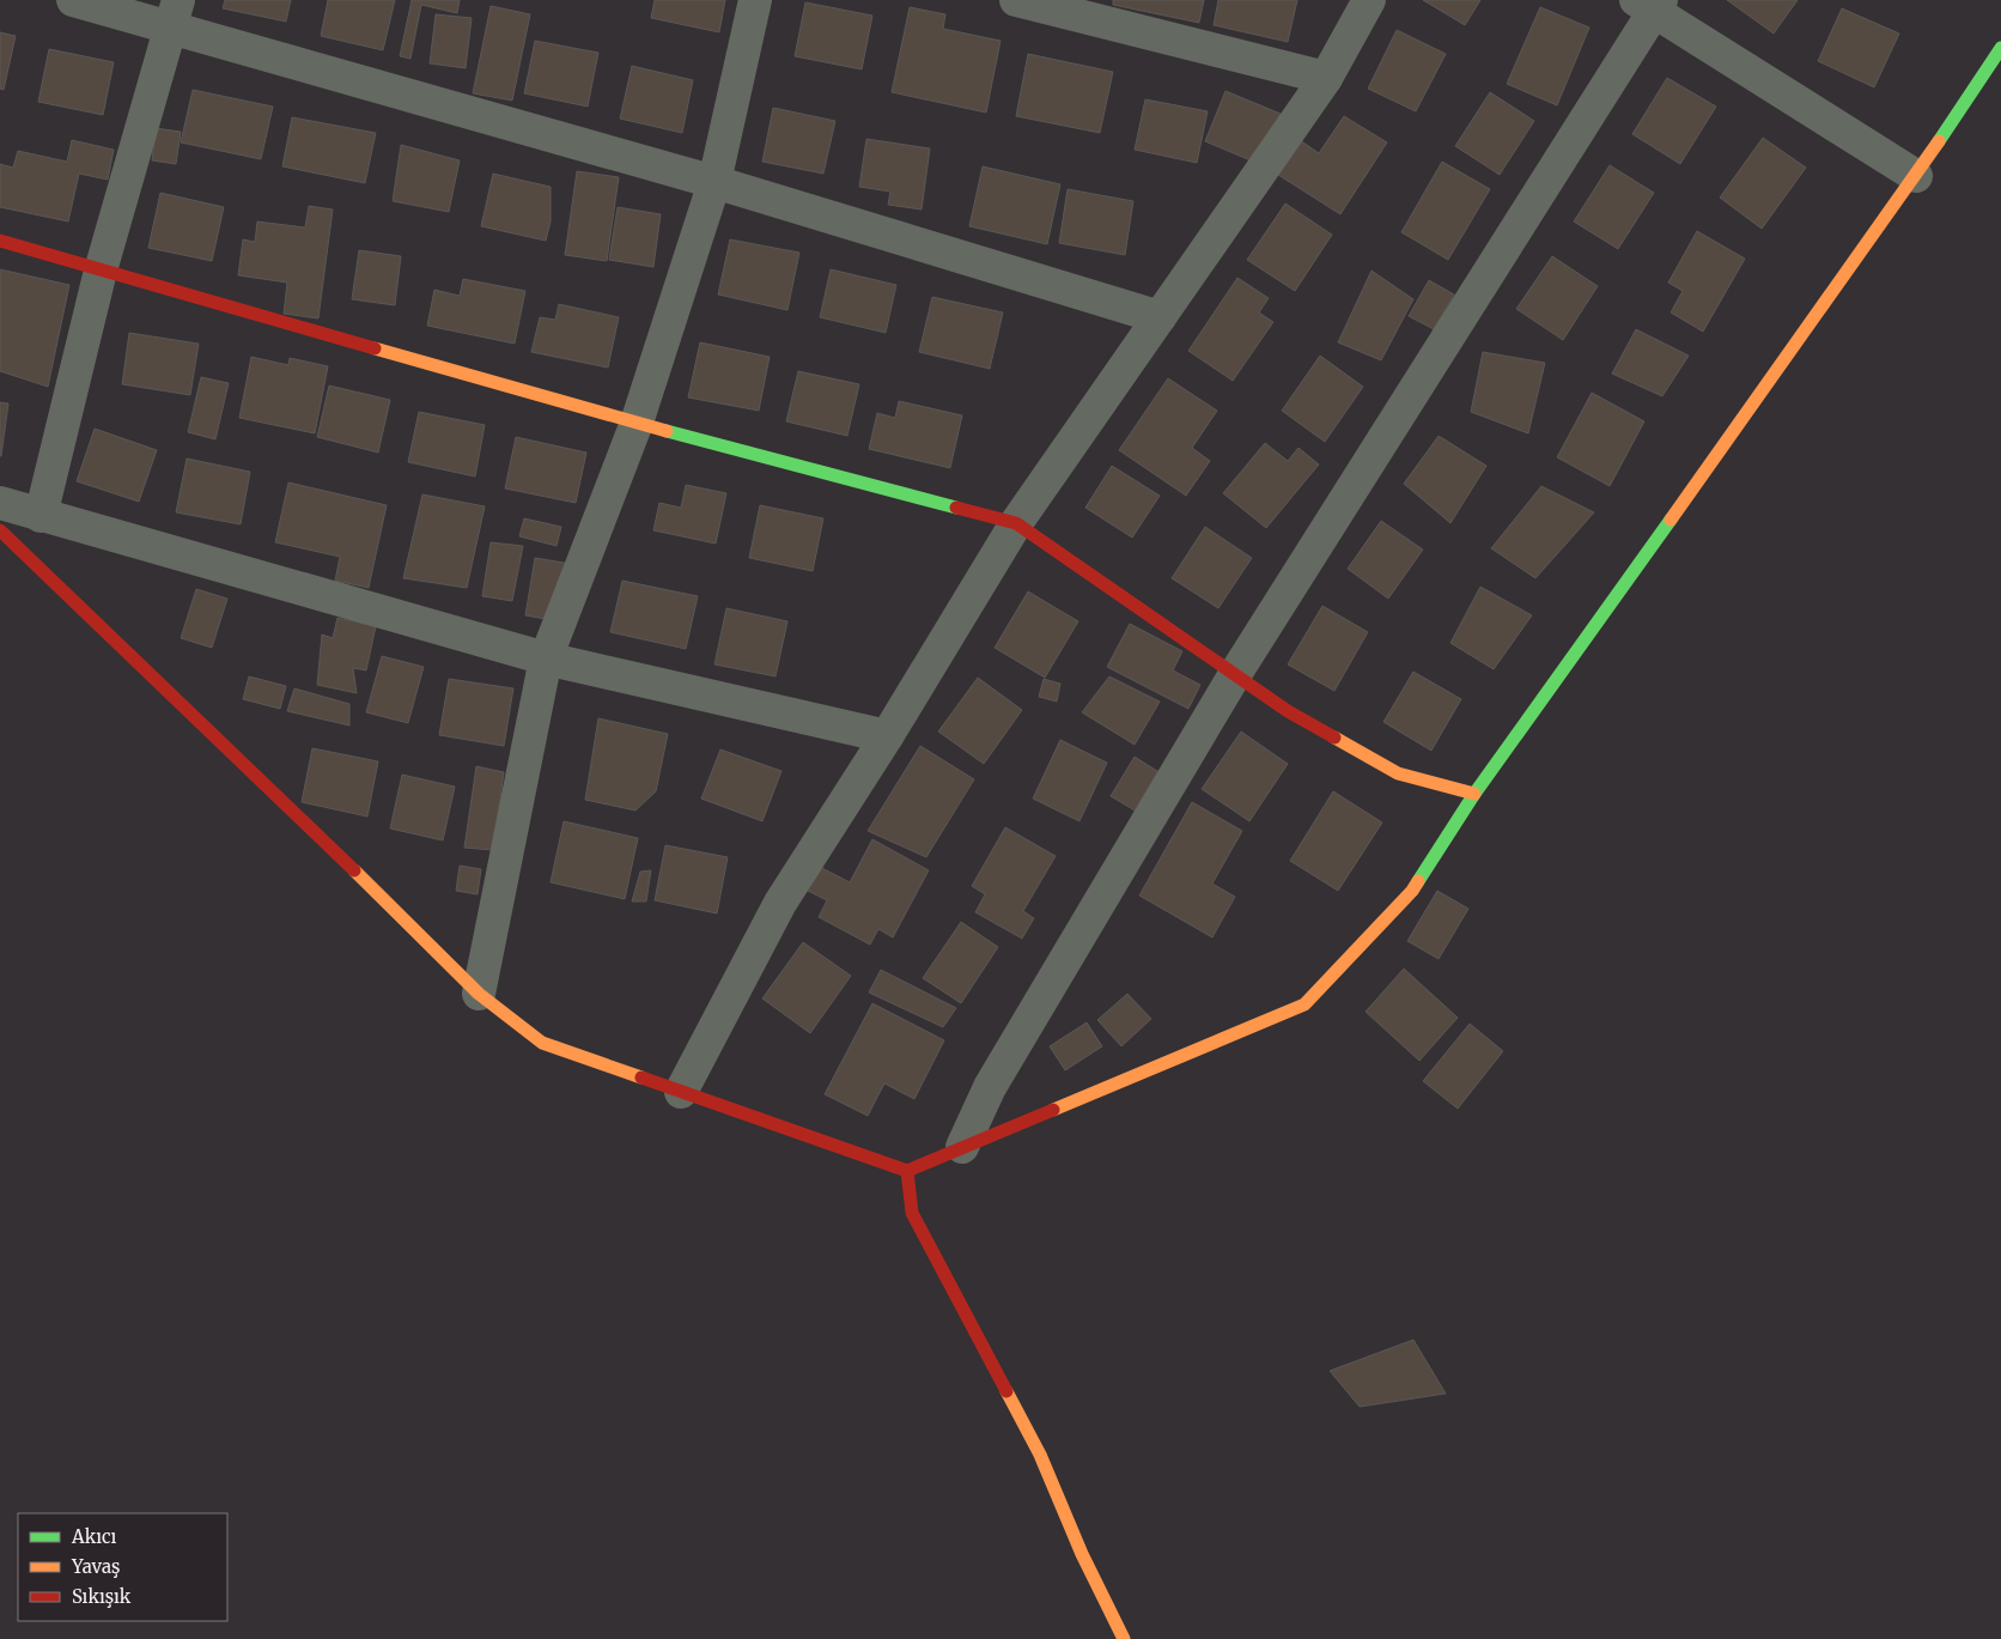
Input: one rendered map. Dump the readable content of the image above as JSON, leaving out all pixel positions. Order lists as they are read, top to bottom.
{
  "legend": ["Akıcı", "Yavaş", "Sıkışık"]
}
